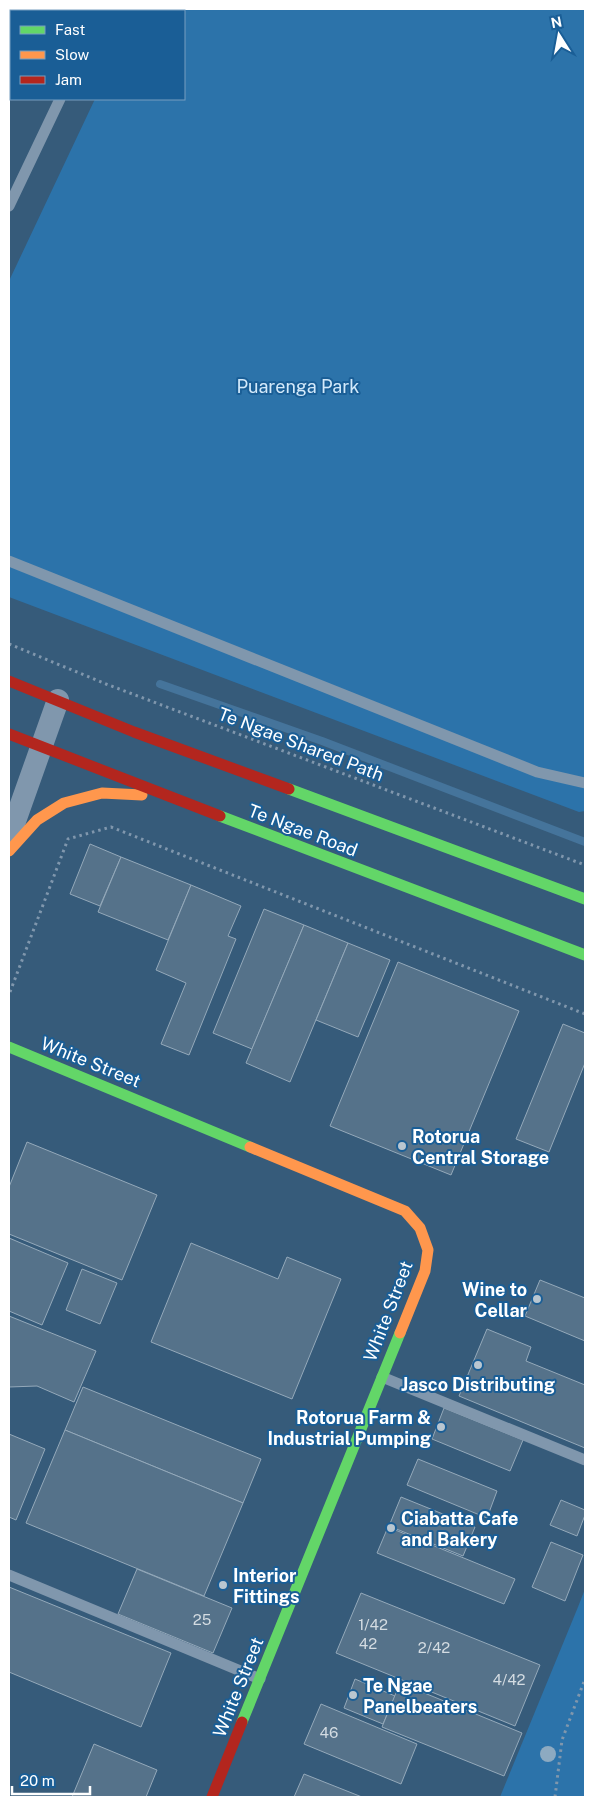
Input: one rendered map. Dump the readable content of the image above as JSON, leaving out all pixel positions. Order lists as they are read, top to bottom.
{
  "streets": {
    "main road": ["Te Ngae Road", "White Street"],
    "path": ["Te Ngae Shared Path"]
  },
  "parks": ["Puarenga Park"],
  "places": [
    "Rotorua Central Storage",
    "Wine to Cellar",
    "Jasco Distributing",
    "Rotorua Farm & Industrial Pumping",
    "Ciabatta Cafe and Bakery",
    "Interior Fittings",
    "Te Ngae Panelbeaters"
  ],
  "house_numbers": [
    "25",
    "1/42",
    "42",
    "2/42",
    "4/42",
    "46"
  ],
  "legend": ["Fast", "Slow", "Jam"],
  "scale_bar": "20 m",
  "north": "top"
}
